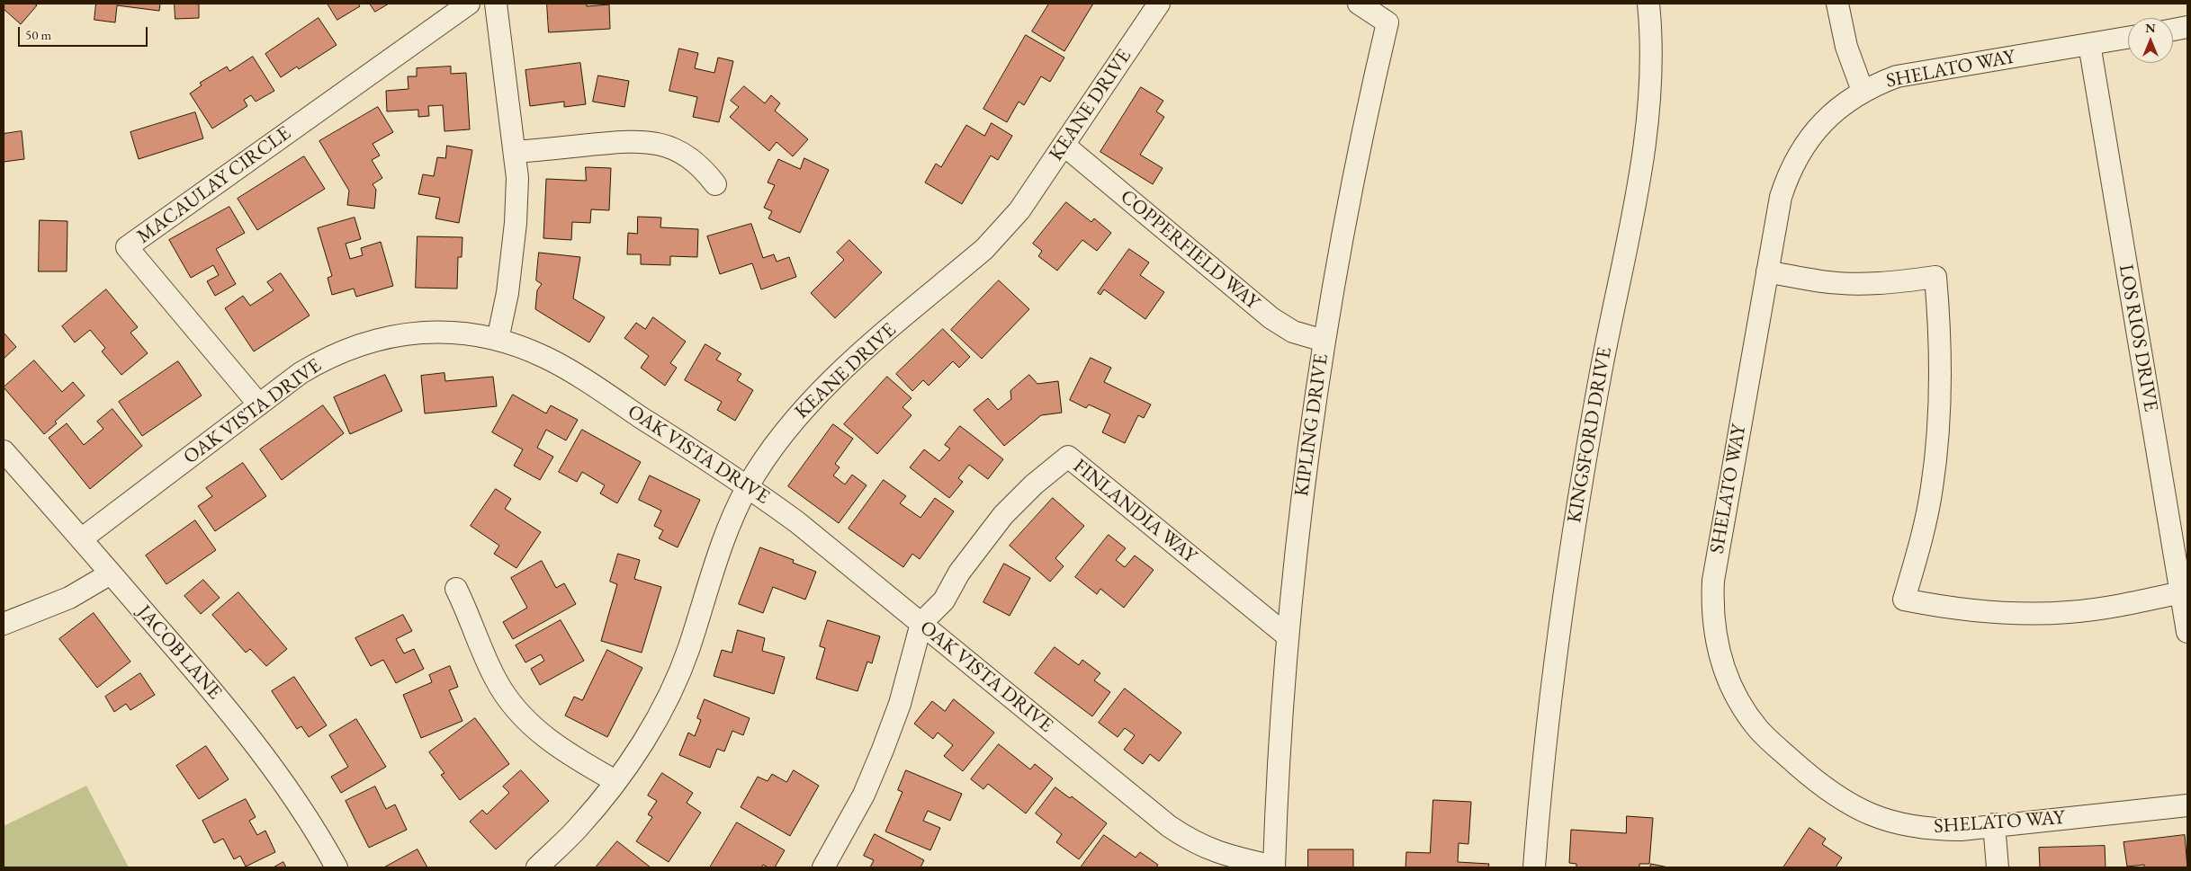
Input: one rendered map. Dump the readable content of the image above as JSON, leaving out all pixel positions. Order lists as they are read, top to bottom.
{
  "streets": {
    "street": [
      "SHELATO WAY",
      "KEANE DRIVE",
      "MACAULAY CIRCLE",
      "COPPERFIELD WAY",
      "LOS RIOS DRIVE",
      "OAK VISTA DRIVE",
      "KIPLING DRIVE",
      "KINGSFORD DRIVE",
      "FINLANDIA WAY",
      "JACOB LANE"
    ]
  },
  "crossings": [
    ["SHELATO WAY", "LOS RIOS DRIVE"],
    ["KEANE DRIVE", "COPPERFIELD WAY"],
    ["KEANE DRIVE", "OAK VISTA DRIVE"],
    ["MACAULAY CIRCLE", "OAK VISTA DRIVE"],
    ["COPPERFIELD WAY", "KIPLING DRIVE"],
    ["OAK VISTA DRIVE", "KIPLING DRIVE"],
    ["OAK VISTA DRIVE", "FINLANDIA WAY"],
    ["OAK VISTA DRIVE", "JACOB LANE"],
    ["KIPLING DRIVE", "FINLANDIA WAY"]
  ],
  "scale_bar": "50 m",
  "north": "top"
}
